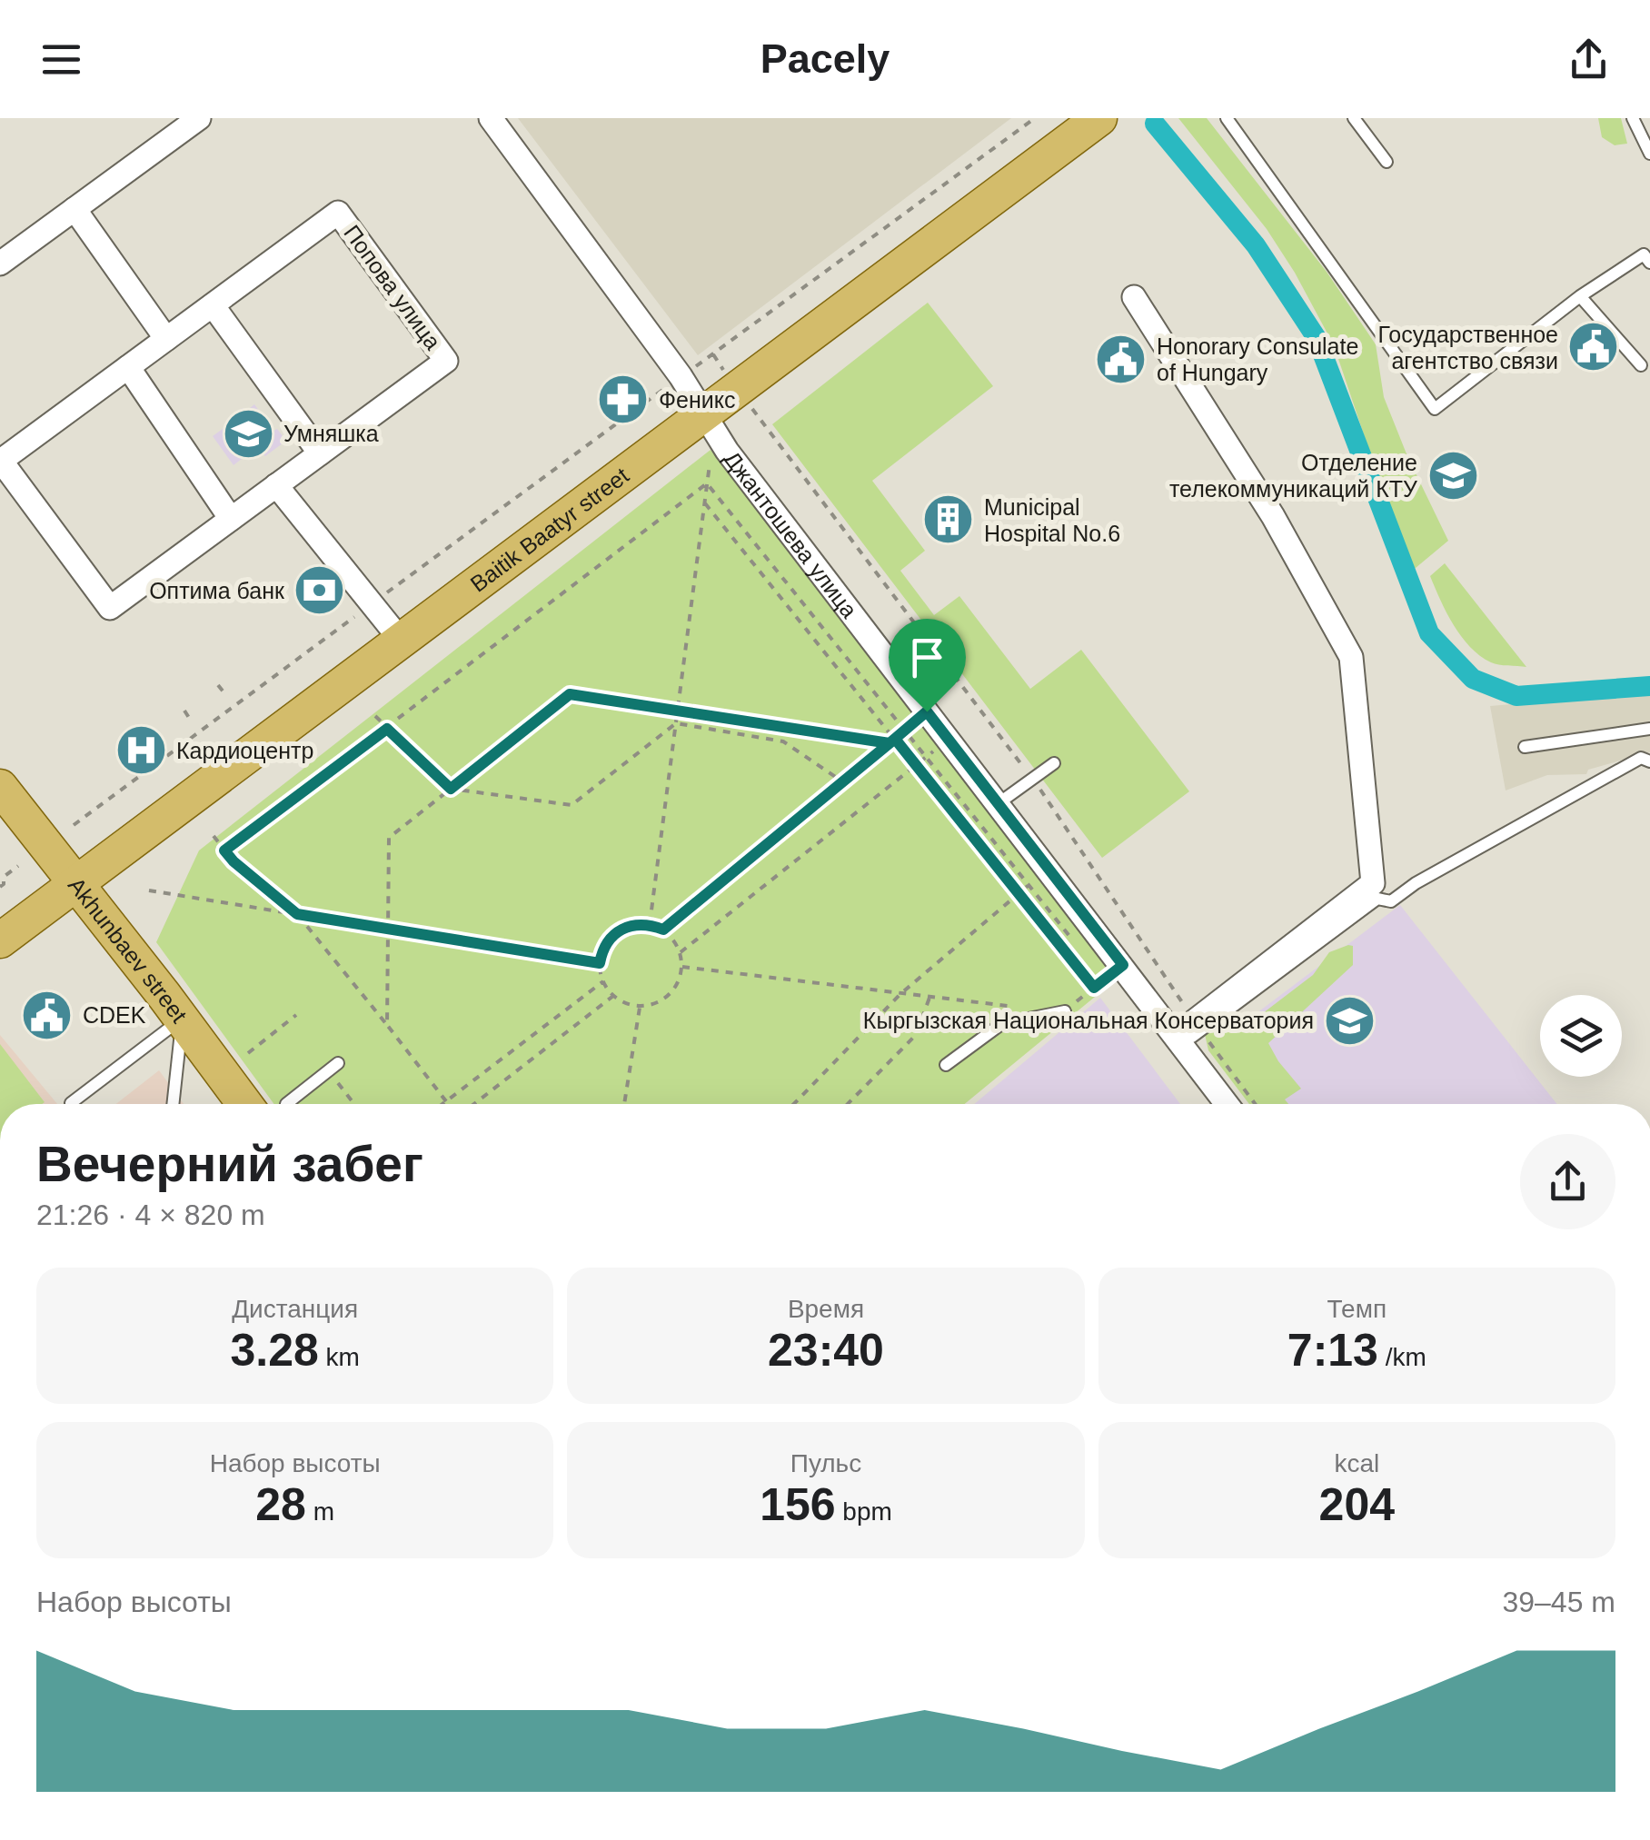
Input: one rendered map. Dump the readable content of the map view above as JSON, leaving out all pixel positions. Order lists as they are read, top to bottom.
{
  "streets": {
    "main road": ["Baitik Baatyr street", "Akhunbaev street"],
    "street": ["Попова улица", "Джантошева улица"]
  },
  "crossings": [
    ["Baitik Baatyr street", "Джантошева улица"],
    ["Baitik Baatyr street", "Akhunbaev street"]
  ],
  "places": {
    "public building": ["Государственное агентство связи", "Honorary Consulate of Hungary", "CDEK"],
    "pharmacy": ["Феникс"],
    "school or university": ["Умняшка", "Отделение телекоммуникаций КТУ", "Кыргызская Национальная Консерватория"],
    "building": ["Municipal Hospital No.6"],
    "bank": ["Оптима банк"],
    "hospital": ["Кардиоцентр"]
  },
  "page": {
    "header": "Pacely",
    "heading": ["Вечерний забег", "21:26 · 4 × 820 m"],
    "stats": [
      ["Дистанция", "3.28 km"],
      ["Время", "23:40"],
      ["Темп", "7:13 /km"],
      ["Набор высоты", "28 m"],
      ["Пульс", "156 bpm"],
      ["kcal", "204"]
    ],
    "chart": ["Набор высоты", "39–45 m"]
  }
}
